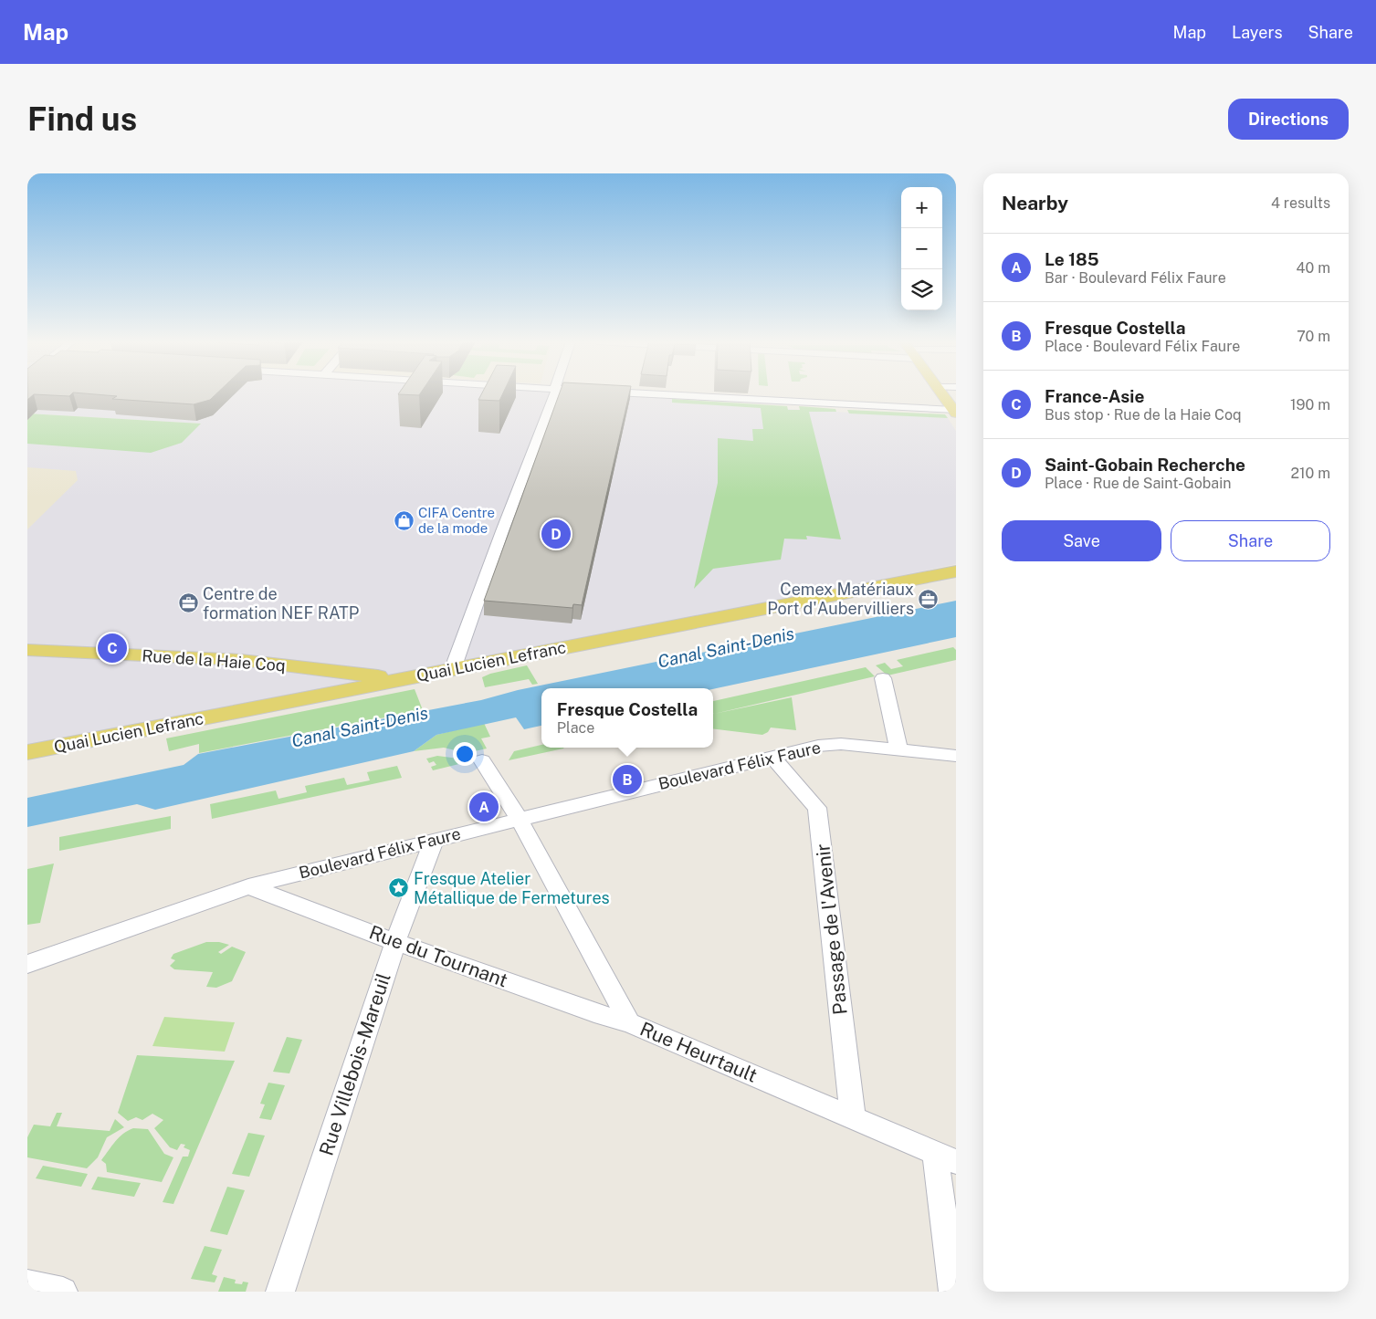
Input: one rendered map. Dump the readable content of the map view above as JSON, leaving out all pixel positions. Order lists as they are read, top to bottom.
{
  "streets": {
    "main road": ["Rue de la Haie Coq", "Quai Lucien Lefranc"],
    "street": [
      "Boulevard Félix Faure",
      "Passage de l'Avenir",
      "Rue du Tournant",
      "Rue Heurtault",
      "Rue Villebois-Mareuil"
    ]
  },
  "crossings": [
    ["Rue de la Haie Coq", "Quai Lucien Lefranc"],
    ["Boulevard Félix Faure", "Passage de l'Avenir"],
    ["Boulevard Félix Faure", "Rue du Tournant"],
    ["Boulevard Félix Faure", "Rue Heurtault"],
    ["Boulevard Félix Faure", "Rue Villebois-Mareuil"],
    ["Passage de l'Avenir", "Rue Heurtault"],
    ["Rue du Tournant", "Rue Heurtault"],
    ["Rue du Tournant", "Rue Villebois-Mareuil"]
  ],
  "water": ["Canal Saint-Denis"],
  "places": {
    "shop": ["CIFA Centre de la mode"],
    "office": ["Cemex Matériaux Port d'Aubervilliers", "Centre de formation NEF RATP"],
    "place": ["Fresque Atelier Métallique de Fermetures"]
  },
  "page": {
    "header": "Map",
    "nav": ["Map", "Layers", "Share"],
    "buttons": [
      "Directions",
      ["Save", "Share"]
    ],
    "title": "Find us",
    "heading": ["Nearby", "4 results"],
    "map_buttons": ["+", "−"],
    "list": [
      {
        "mark": "A",
        "name": "Le 185",
        "note": "Bar · Boulevard Félix Faure",
        "value": "40 m"
      },
      {
        "mark": "B",
        "name": "Fresque Costella",
        "note": "Place · Boulevard Félix Faure",
        "value": "70 m"
      },
      {
        "mark": "C",
        "name": "France-Asie",
        "note": "Bus stop · Rue de la Haie Coq",
        "value": "190 m"
      },
      {
        "mark": "D",
        "name": "Saint-Gobain Recherche",
        "note": "Place · Rue de Saint-Gobain",
        "value": "210 m"
      }
    ],
    "pins": [
      "D",
      "C",
      "B",
      "A"
    ],
    "popup": ["Fresque Costella", "Place"]
  }
}
